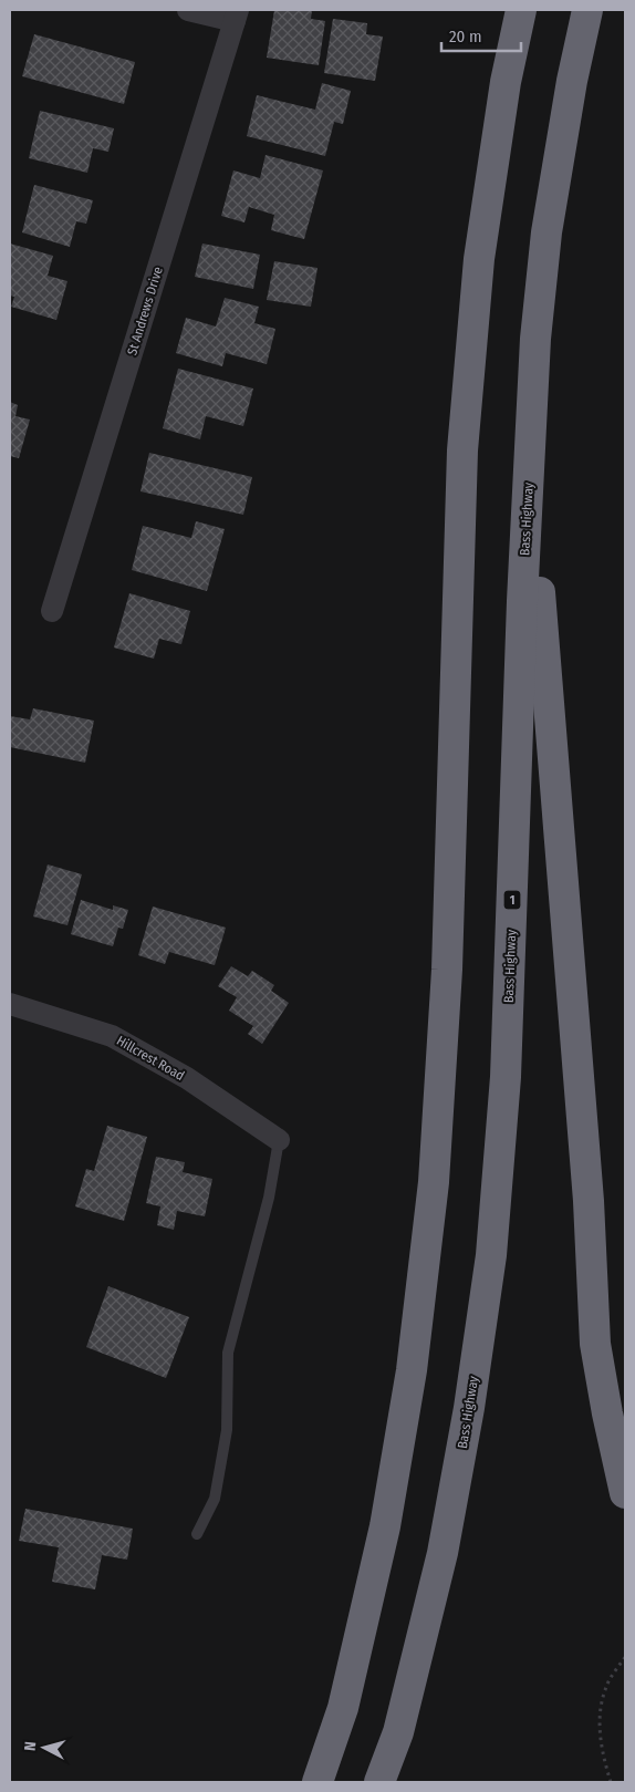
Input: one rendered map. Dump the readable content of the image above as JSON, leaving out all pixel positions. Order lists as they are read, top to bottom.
{
  "streets": {
    "highway": ["Bass Highway", "1"],
    "street": ["St Andrews Drive", "Hillcrest Road"]
  },
  "scale_bar": "20 m",
  "north": "left"
}
